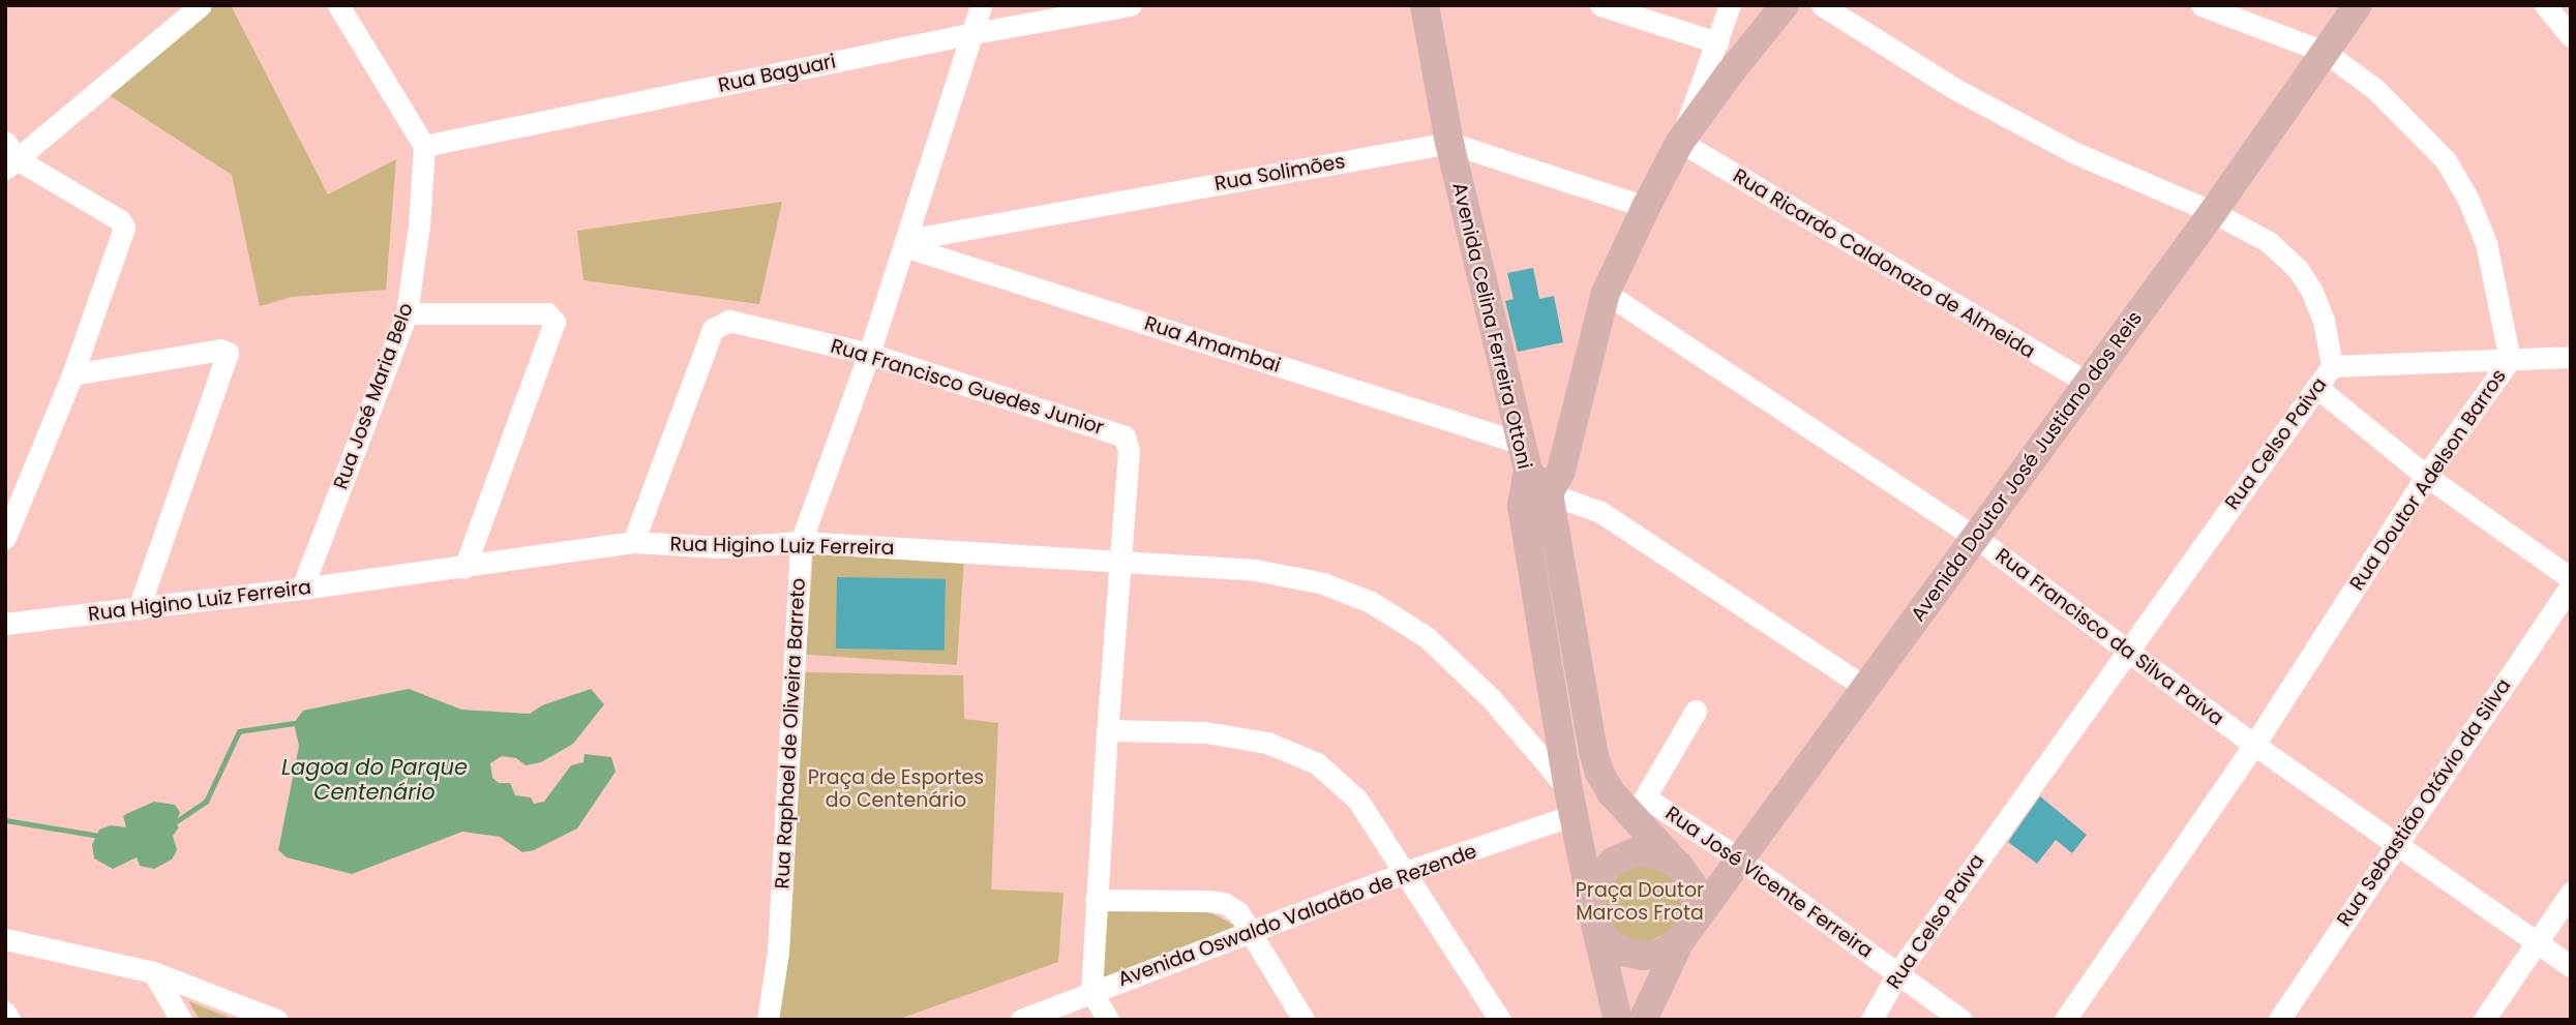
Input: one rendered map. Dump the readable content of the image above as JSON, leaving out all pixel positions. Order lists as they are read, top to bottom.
{
  "streets": {
    "main road": ["Avenida Celina Ferreira Ottoni", "Avenida Doutor José Justiano dos Reis"],
    "street": [
      "Rua Baguari",
      "Rua Solimões",
      "Rua Ricardo Caldonazo de Almeida",
      "Rua Amambai",
      "Rua Francisco Guedes Junior",
      "Rua José Maria Belo",
      "Rua Celso Paiva",
      "Rua Doutor Adelson Barros",
      "Rua Higino Luiz Ferreira",
      "Rua Francisco da Silva Paiva",
      "Rua Raphael de Oliveira Barreto",
      "Rua Sebastião Otávio da Silva",
      "Rua José Vicente Ferreira",
      "Avenida Oswaldo Valadão de Rezende"
    ]
  },
  "crossings": [
    ["Rua Baguari", "Rua José Maria Belo"],
    ["Rua Baguari", "Rua Raphael de Oliveira Barreto"],
    ["Rua Solimões", "Avenida Celina Ferreira Ottoni"],
    ["Rua Solimões", "Rua Amambai"],
    ["Rua Solimões", "Rua Raphael de Oliveira Barreto"],
    ["Rua Ricardo Caldonazo de Almeida", "Avenida Doutor José Justiano dos Reis"],
    ["Avenida Celina Ferreira Ottoni", "Rua Amambai"],
    ["Avenida Celina Ferreira Ottoni", "Avenida Doutor José Justiano dos Reis"],
    ["Avenida Celina Ferreira Ottoni", "Rua Higino Luiz Ferreira"],
    ["Avenida Celina Ferreira Ottoni", "Avenida Oswaldo Valadão de Rezende"],
    ["Rua Amambai", "Rua Raphael de Oliveira Barreto"],
    ["Rua Francisco Guedes Junior", "Rua Higino Luiz Ferreira"],
    ["Rua Francisco Guedes Junior", "Rua Raphael de Oliveira Barreto"],
    ["Rua Francisco Guedes Junior", "Avenida Oswaldo Valadão de Rezende"],
    ["Rua José Maria Belo", "Rua Higino Luiz Ferreira"],
    ["Rua Celso Paiva", "Avenida Doutor José Justiano dos Reis"],
    ["Rua Celso Paiva", "Rua Francisco da Silva Paiva"],
    ["Rua Celso Paiva", "Rua José Vicente Ferreira"],
    ["Avenida Doutor José Justiano dos Reis", "Rua Doutor Adelson Barros"],
    ["Avenida Doutor José Justiano dos Reis", "Rua Francisco da Silva Paiva"],
    ["Avenida Doutor José Justiano dos Reis", "Rua José Vicente Ferreira"],
    ["Rua Doutor Adelson Barros", "Rua Francisco da Silva Paiva"],
    ["Rua Higino Luiz Ferreira", "Rua Raphael de Oliveira Barreto"],
    ["Rua Higino Luiz Ferreira", "Avenida Oswaldo Valadão de Rezende"],
    ["Rua Francisco da Silva Paiva", "Rua Sebastião Otávio da Silva"]
  ],
  "water": ["Lagoa do Parque Centenário"],
  "parks": ["Praça de Esportes do Centenário", "Praça Doutor Marcos Frota"]
}
